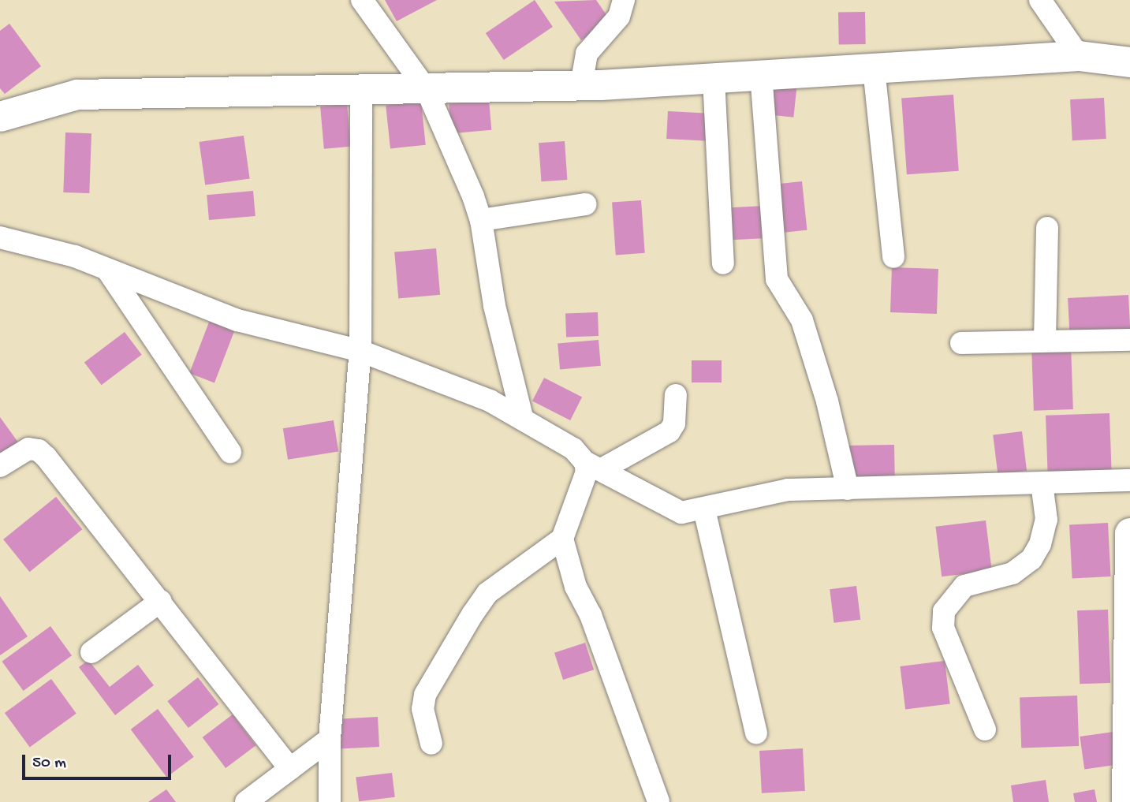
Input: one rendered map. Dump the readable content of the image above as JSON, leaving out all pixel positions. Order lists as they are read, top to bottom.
{
  "scale_bar": "50 m"
}
